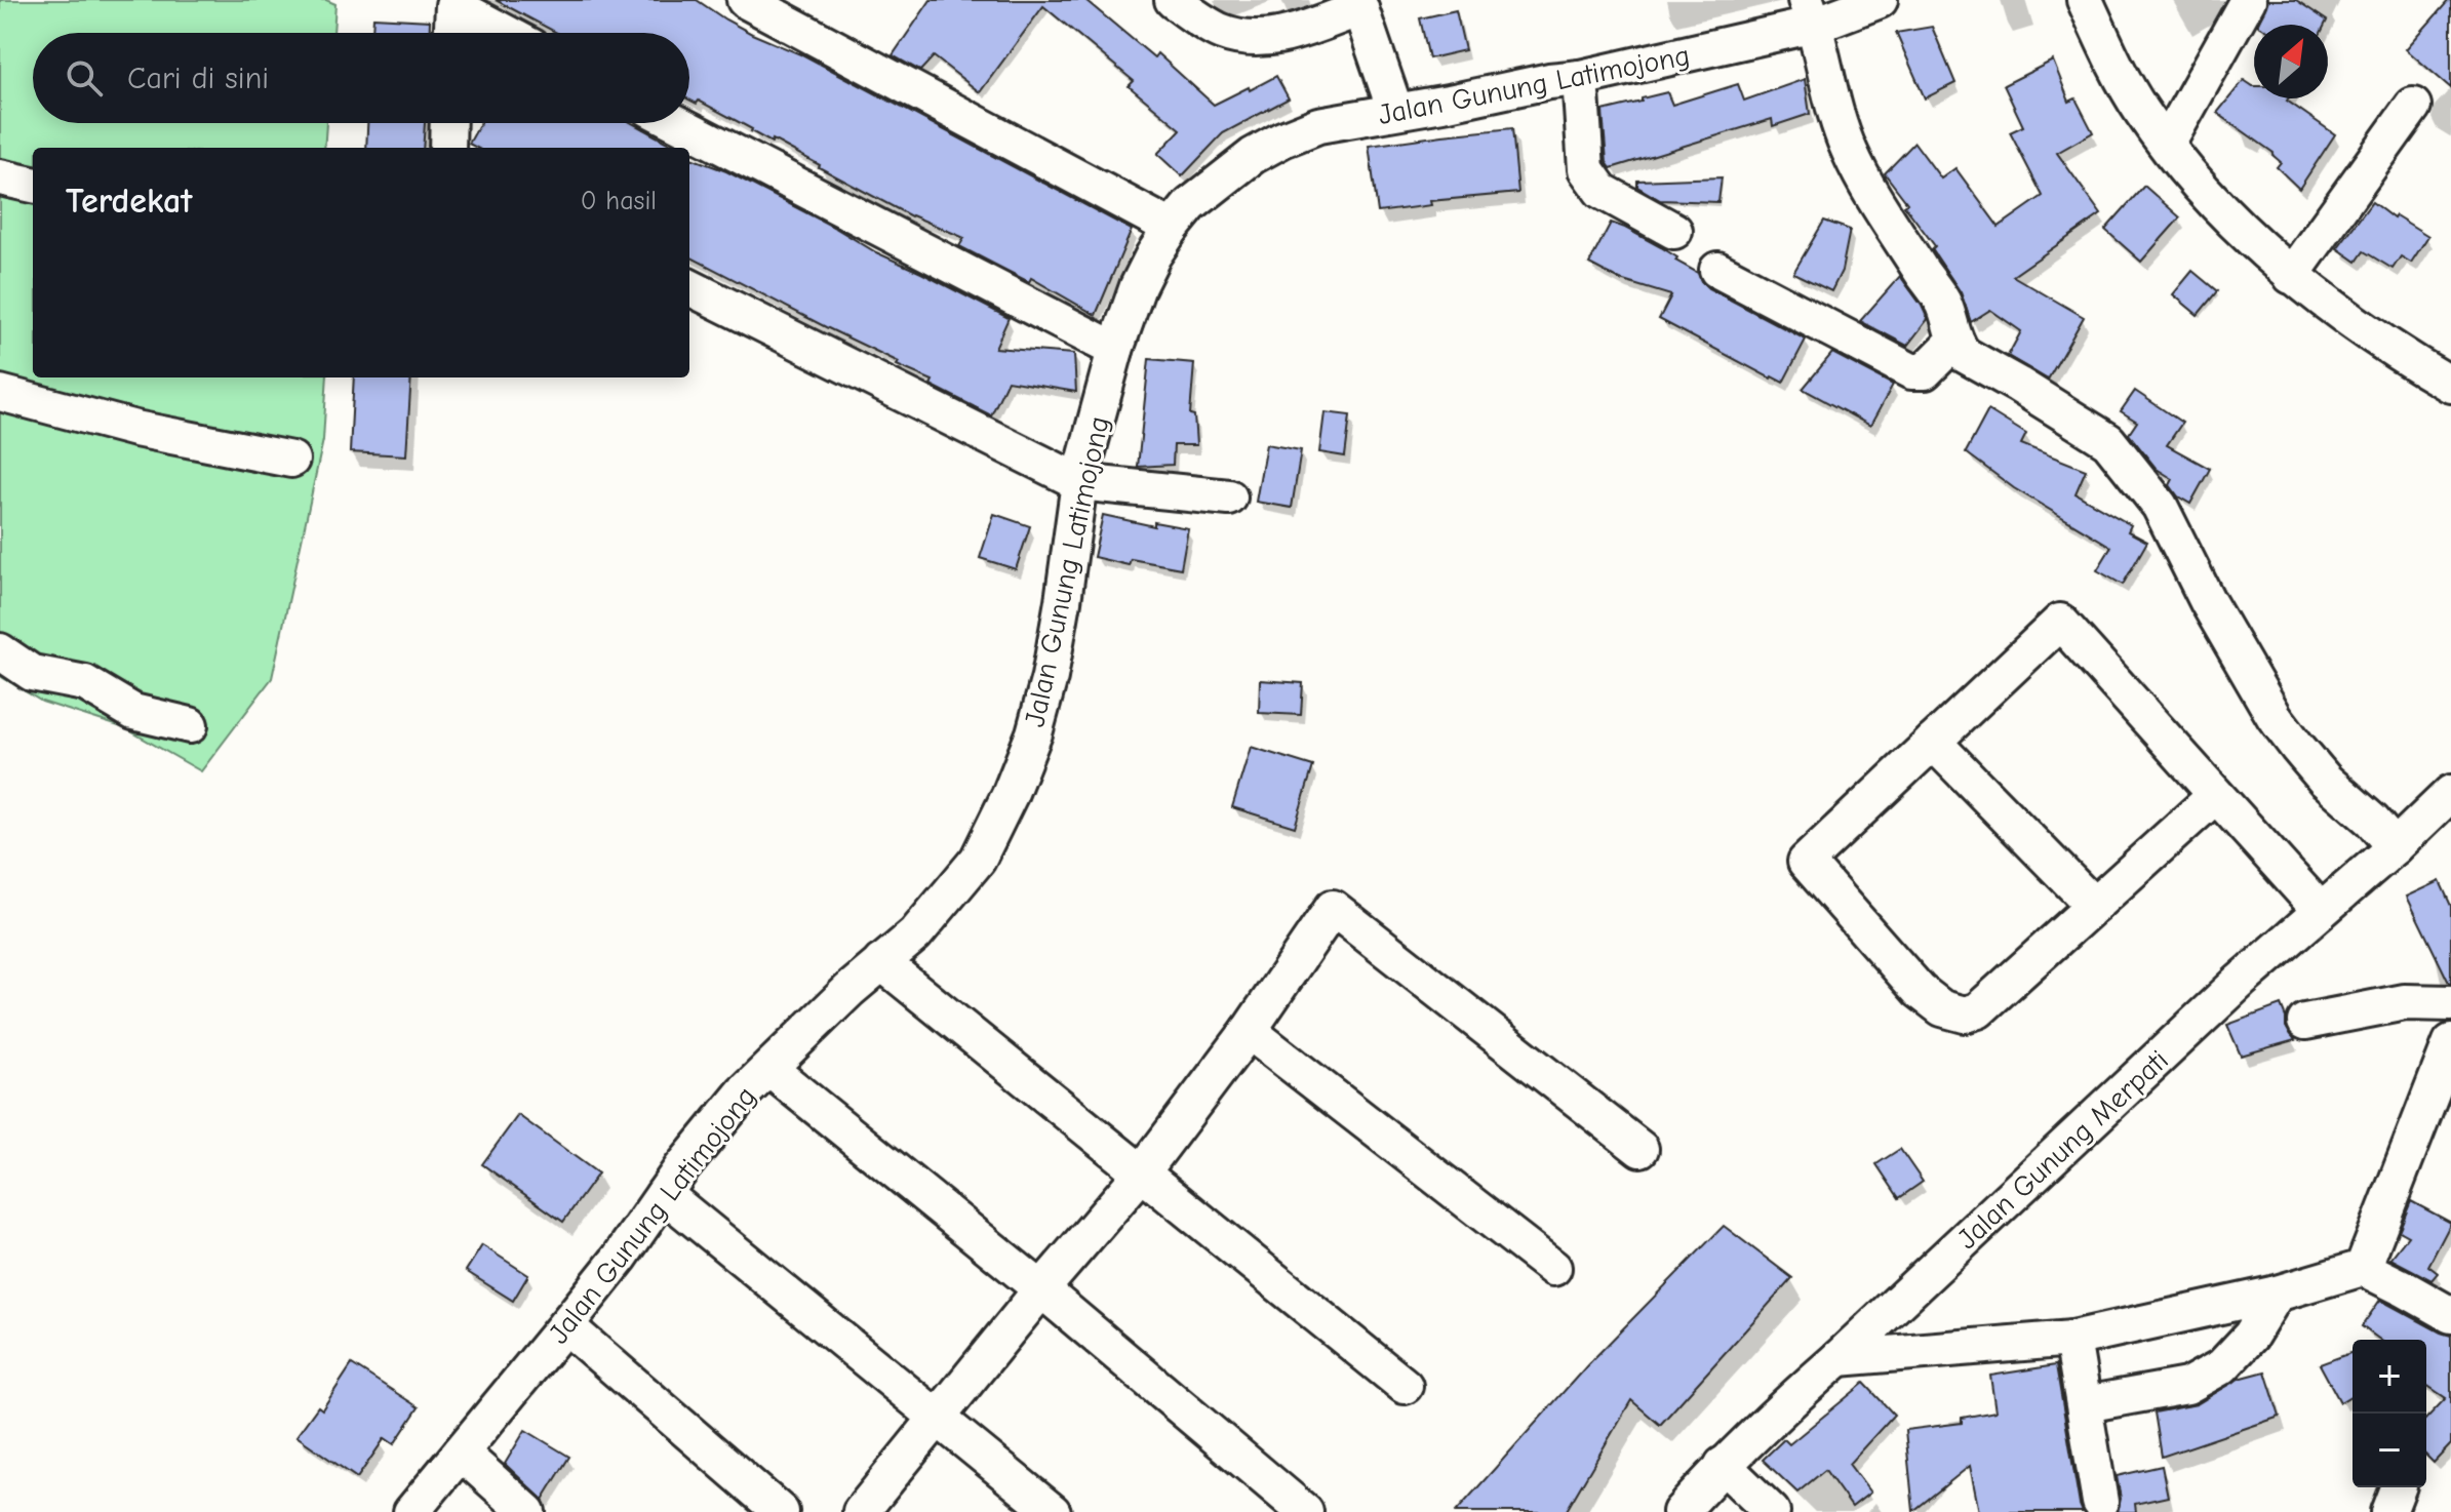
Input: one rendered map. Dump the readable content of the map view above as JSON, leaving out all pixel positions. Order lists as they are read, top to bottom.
{
  "streets": {
    "street": ["Jalan Gunung Latimojong", "Jalan Gunung Merpati"]
  },
  "north": "top right",
  "page": {
    "search": "Cari di sini",
    "heading": ["Terdekat", "0 hasil"],
    "map_buttons": ["+", "−"]
  }
}
